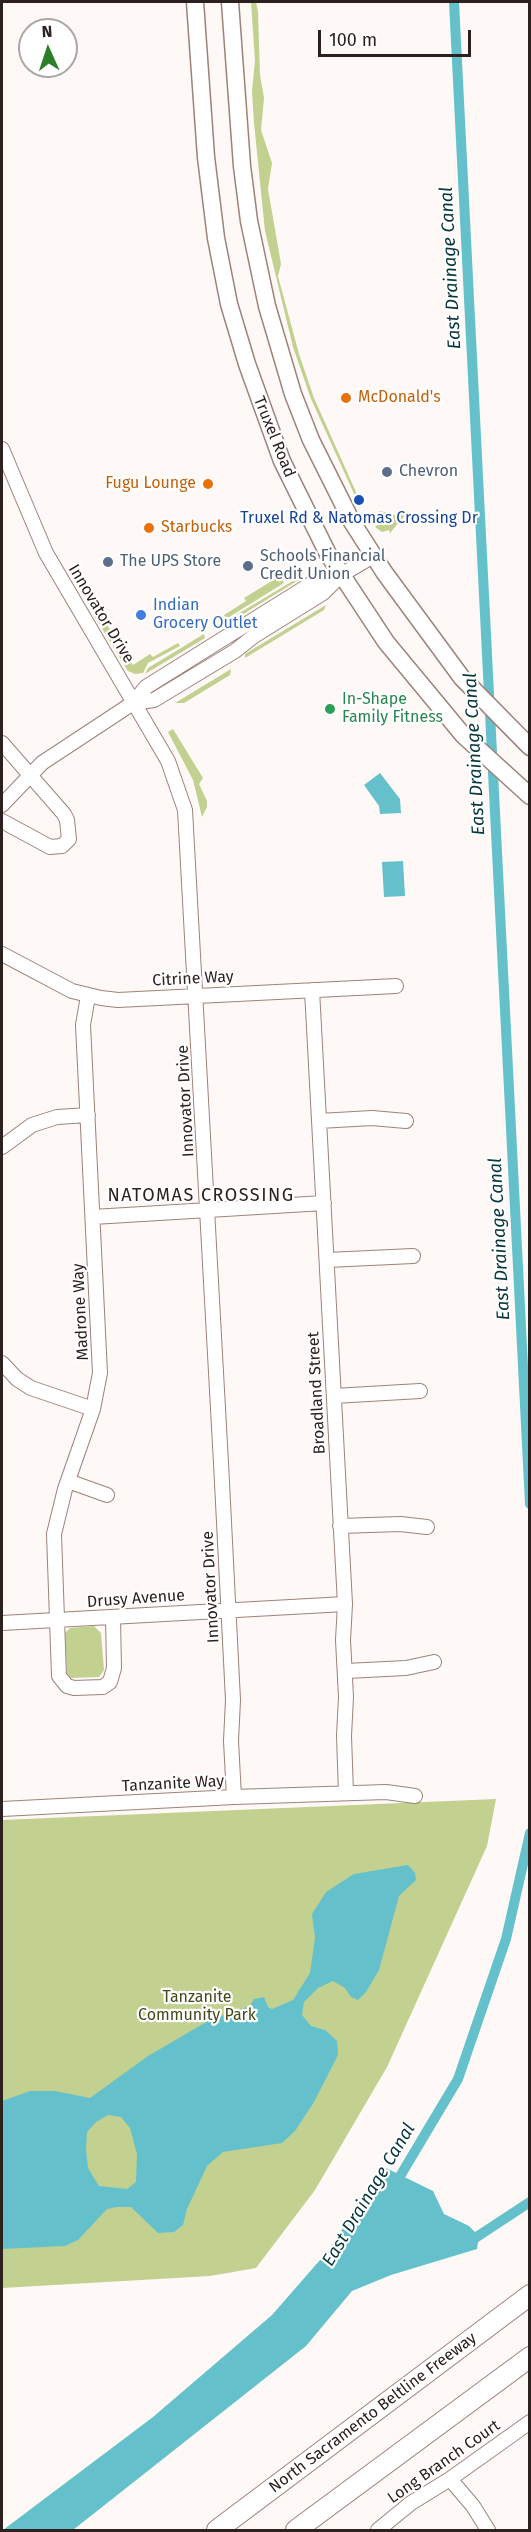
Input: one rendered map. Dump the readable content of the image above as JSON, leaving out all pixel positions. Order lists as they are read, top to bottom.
{
  "streets": {
    "highway": ["North Sacramento Beltline Freeway"],
    "main road": ["Truxel Road"],
    "street": [
      "Innovator Drive",
      "Citrine Way",
      "Madrone Way",
      "Broadland Street",
      "Drusy Avenue",
      "Tanzanite Way",
      "Long Branch Court"
    ]
  },
  "crossings": [
    ["Innovator Drive", "Citrine Way"],
    ["Innovator Drive", "Drusy Avenue"],
    ["Innovator Drive", "Tanzanite Way"],
    ["Citrine Way", "Madrone Way"],
    ["Citrine Way", "Broadland Street"],
    ["Madrone Way", "Drusy Avenue"],
    ["Broadland Street", "Drusy Avenue"],
    ["Broadland Street", "Tanzanite Way"]
  ],
  "districts": ["NATOMAS CROSSING"],
  "water": ["East Drainage Canal"],
  "parks": ["Tanzanite Community Park"],
  "places": [
    "McDonald's",
    "Chevron",
    "Fugu Lounge",
    "Truxel Rd & Natomas Crossing Dr",
    "Starbucks",
    "The UPS Store",
    "Schools Financial Credit Union",
    "Indian Grocery Outlet",
    "In-Shape Family Fitness"
  ],
  "scale_bar": "100 m",
  "north": "top"
}
